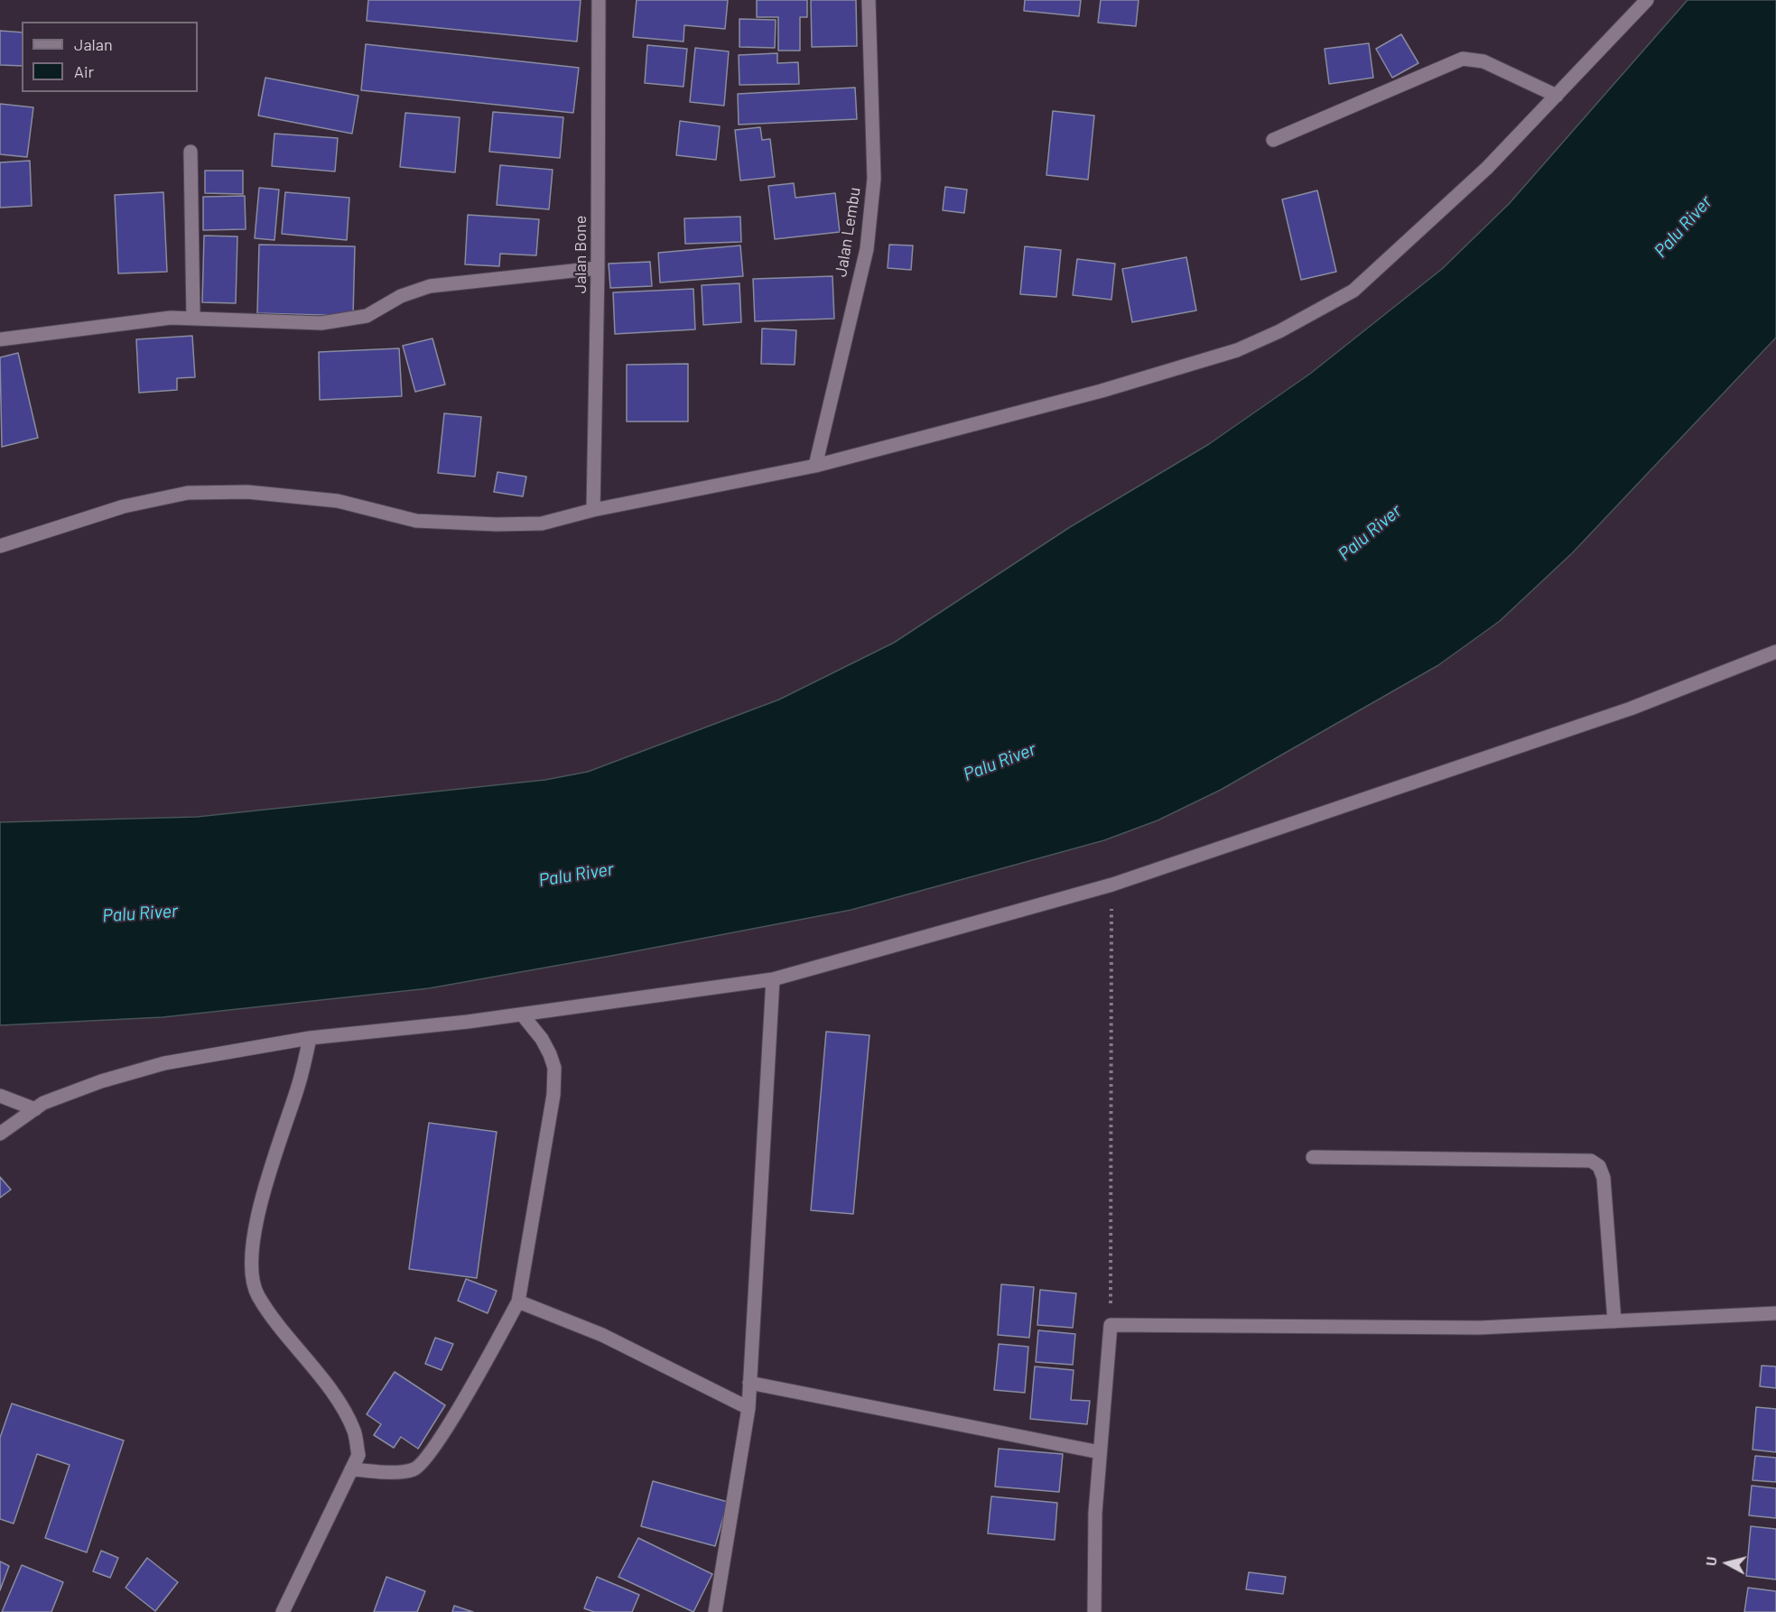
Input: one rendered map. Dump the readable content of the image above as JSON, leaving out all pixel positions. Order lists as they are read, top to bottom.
{
  "streets": {
    "street": ["Jalan Lembu", "Jalan Bone"]
  },
  "water": ["Palu River"],
  "legend": ["Jalan", "Air"],
  "north": "left"
}
